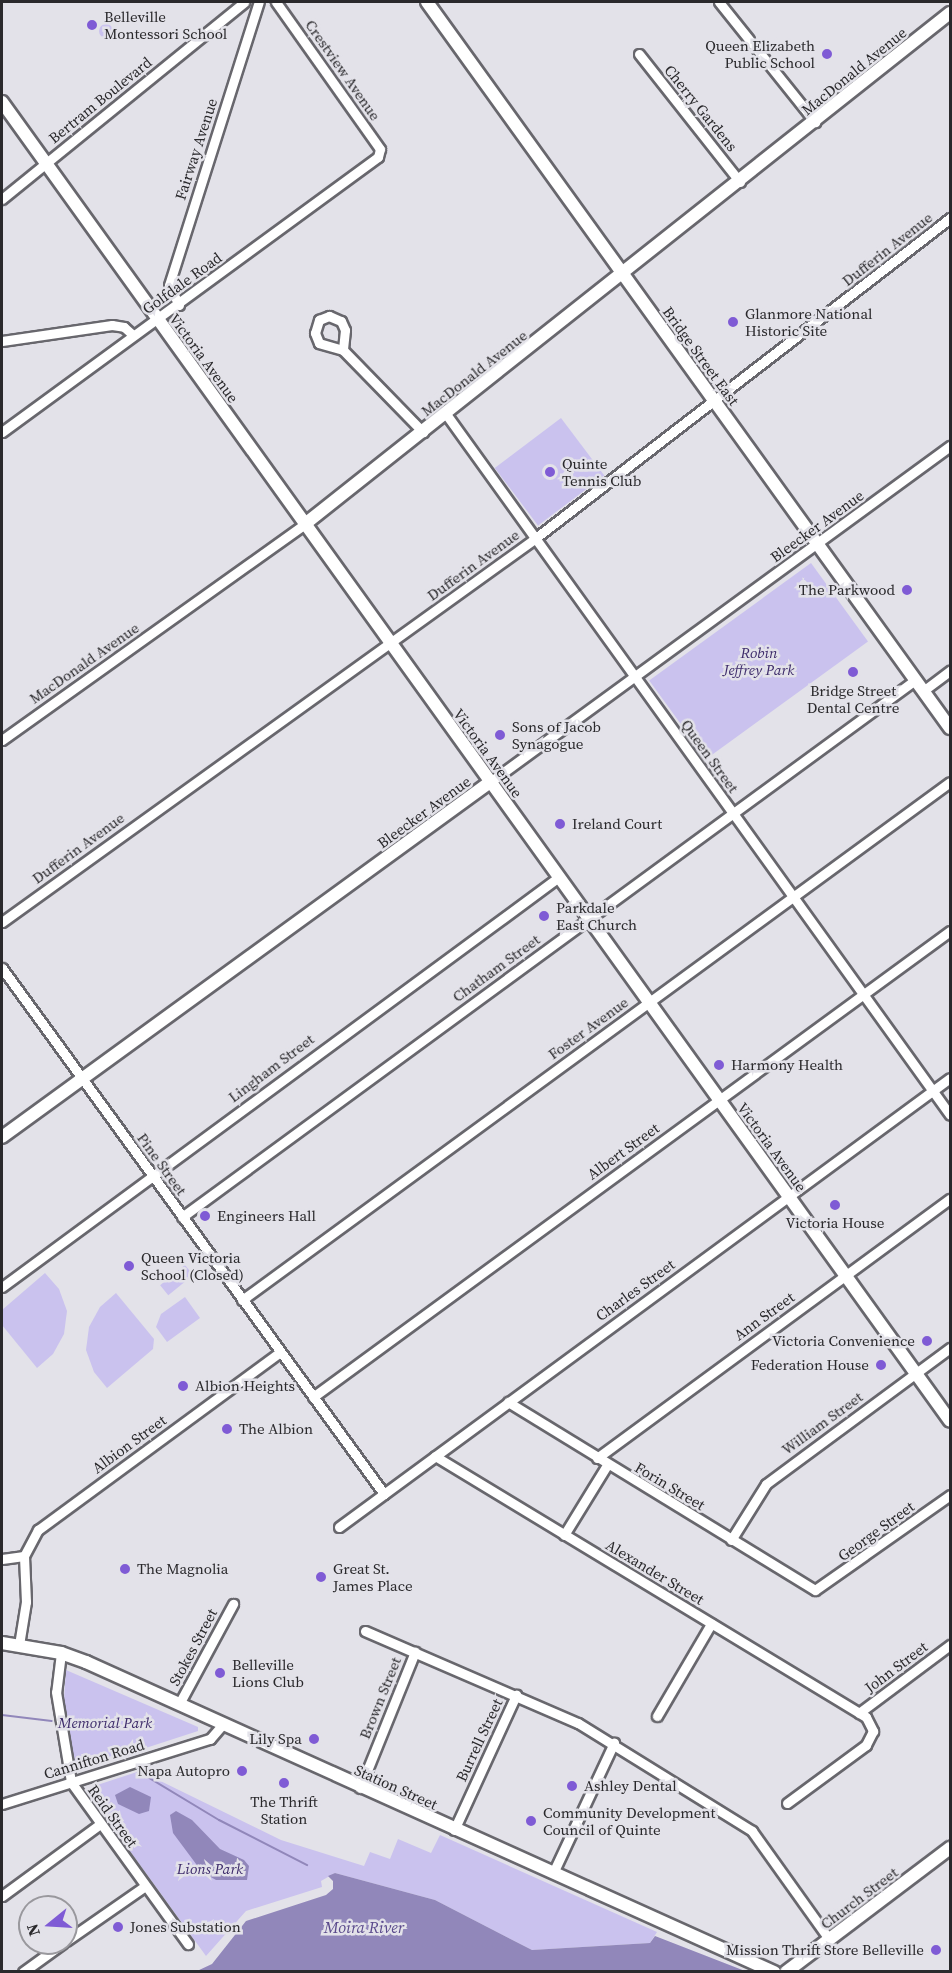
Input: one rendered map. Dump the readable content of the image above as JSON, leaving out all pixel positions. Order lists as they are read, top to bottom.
{
  "streets": {
    "street": [
      "Crestview Avenue",
      "MacDonald Avenue",
      "Bertram Boulevard",
      "Cherry Gardens",
      "Fairway Avenue",
      "Dufferin Avenue",
      "Golfdale Road",
      "Bridge Street East",
      "Victoria Avenue",
      "Bleecker Avenue",
      "Queen Street",
      "Chatham Street",
      "Foster Avenue",
      "Lingham Street",
      "Albert Street",
      "Pine Street",
      "Charles Street",
      "Ann Street",
      "William Street",
      "Albion Street",
      "Forin Street",
      "George Street",
      "Alexander Street",
      "Stokes Street",
      "John Street",
      "Brown Street",
      "Burrell Street",
      "Cannifton Road",
      "Station Street",
      "Reid Street",
      "Church Street"
    ]
  },
  "crossings": [
    ["Crestview Avenue", "Golfdale Road"],
    ["MacDonald Avenue", "Cherry Gardens"],
    ["MacDonald Avenue", "Bridge Street East"],
    ["MacDonald Avenue", "Victoria Avenue"],
    ["MacDonald Avenue", "Queen Street"],
    ["Bertram Boulevard", "Victoria Avenue"],
    ["Fairway Avenue", "Golfdale Road"],
    ["Dufferin Avenue", "Bridge Street East"],
    ["Dufferin Avenue", "Victoria Avenue"],
    ["Dufferin Avenue", "Queen Street"],
    ["Golfdale Road", "Victoria Avenue"],
    ["Bridge Street East", "Bleecker Avenue"],
    ["Bridge Street East", "Chatham Street"],
    ["Victoria Avenue", "Bleecker Avenue"],
    ["Victoria Avenue", "Chatham Street"],
    ["Victoria Avenue", "Foster Avenue"],
    ["Victoria Avenue", "Lingham Street"],
    ["Victoria Avenue", "Albert Street"],
    ["Victoria Avenue", "Charles Street"],
    ["Victoria Avenue", "Ann Street"],
    ["Victoria Avenue", "William Street"],
    ["Bleecker Avenue", "Queen Street"],
    ["Bleecker Avenue", "Pine Street"],
    ["Queen Street", "Chatham Street"],
    ["Queen Street", "Foster Avenue"],
    ["Queen Street", "Albert Street"],
    ["Queen Street", "Charles Street"],
    ["Chatham Street", "Pine Street"],
    ["Foster Avenue", "Pine Street"],
    ["Lingham Street", "Pine Street"],
    ["Albert Street", "Pine Street"],
    ["Pine Street", "Charles Street"],
    ["Pine Street", "Albion Street"],
    ["Charles Street", "Forin Street"],
    ["Charles Street", "Alexander Street"],
    ["Ann Street", "Forin Street"],
    ["William Street", "Forin Street"],
    ["Forin Street", "George Street"],
    ["Alexander Street", "John Street"],
    ["Stokes Street", "Station Street"],
    ["Brown Street", "Station Street"],
    ["Burrell Street", "Station Street"],
    ["Cannifton Road", "Station Street"],
    ["Cannifton Road", "Reid Street"],
    ["Station Street", "Reid Street"]
  ],
  "water": ["Moira River"],
  "parks": ["Robin Jeffrey Park", "Memorial Park", "Lions Park"],
  "places": [
    "Belleville Montessori School",
    "Queen Elizabeth Public School",
    "Glanmore National Historic Site",
    "Quinte Tennis Club",
    "The Parkwood",
    "Bridge Street Dental Centre",
    "Sons of Jacob Synagogue",
    "Ireland Court",
    "Parkdale East Church",
    "Harmony Health",
    "Victoria House",
    "Engineers Hall",
    "Queen Victoria School (Closed)",
    "Victoria Convenience",
    "Federation House",
    "Albion Heights",
    "The Albion",
    "The Magnolia",
    "Great St. James Place",
    "Belleville Lions Club",
    "Lily Spa",
    "Napa Autopro",
    "The Thrift Station",
    "Ashley Dental",
    "Community Development Council of Quinte",
    "Jones Substation",
    "Mission Thrift Store Belleville"
  ],
  "north": "left"
}
